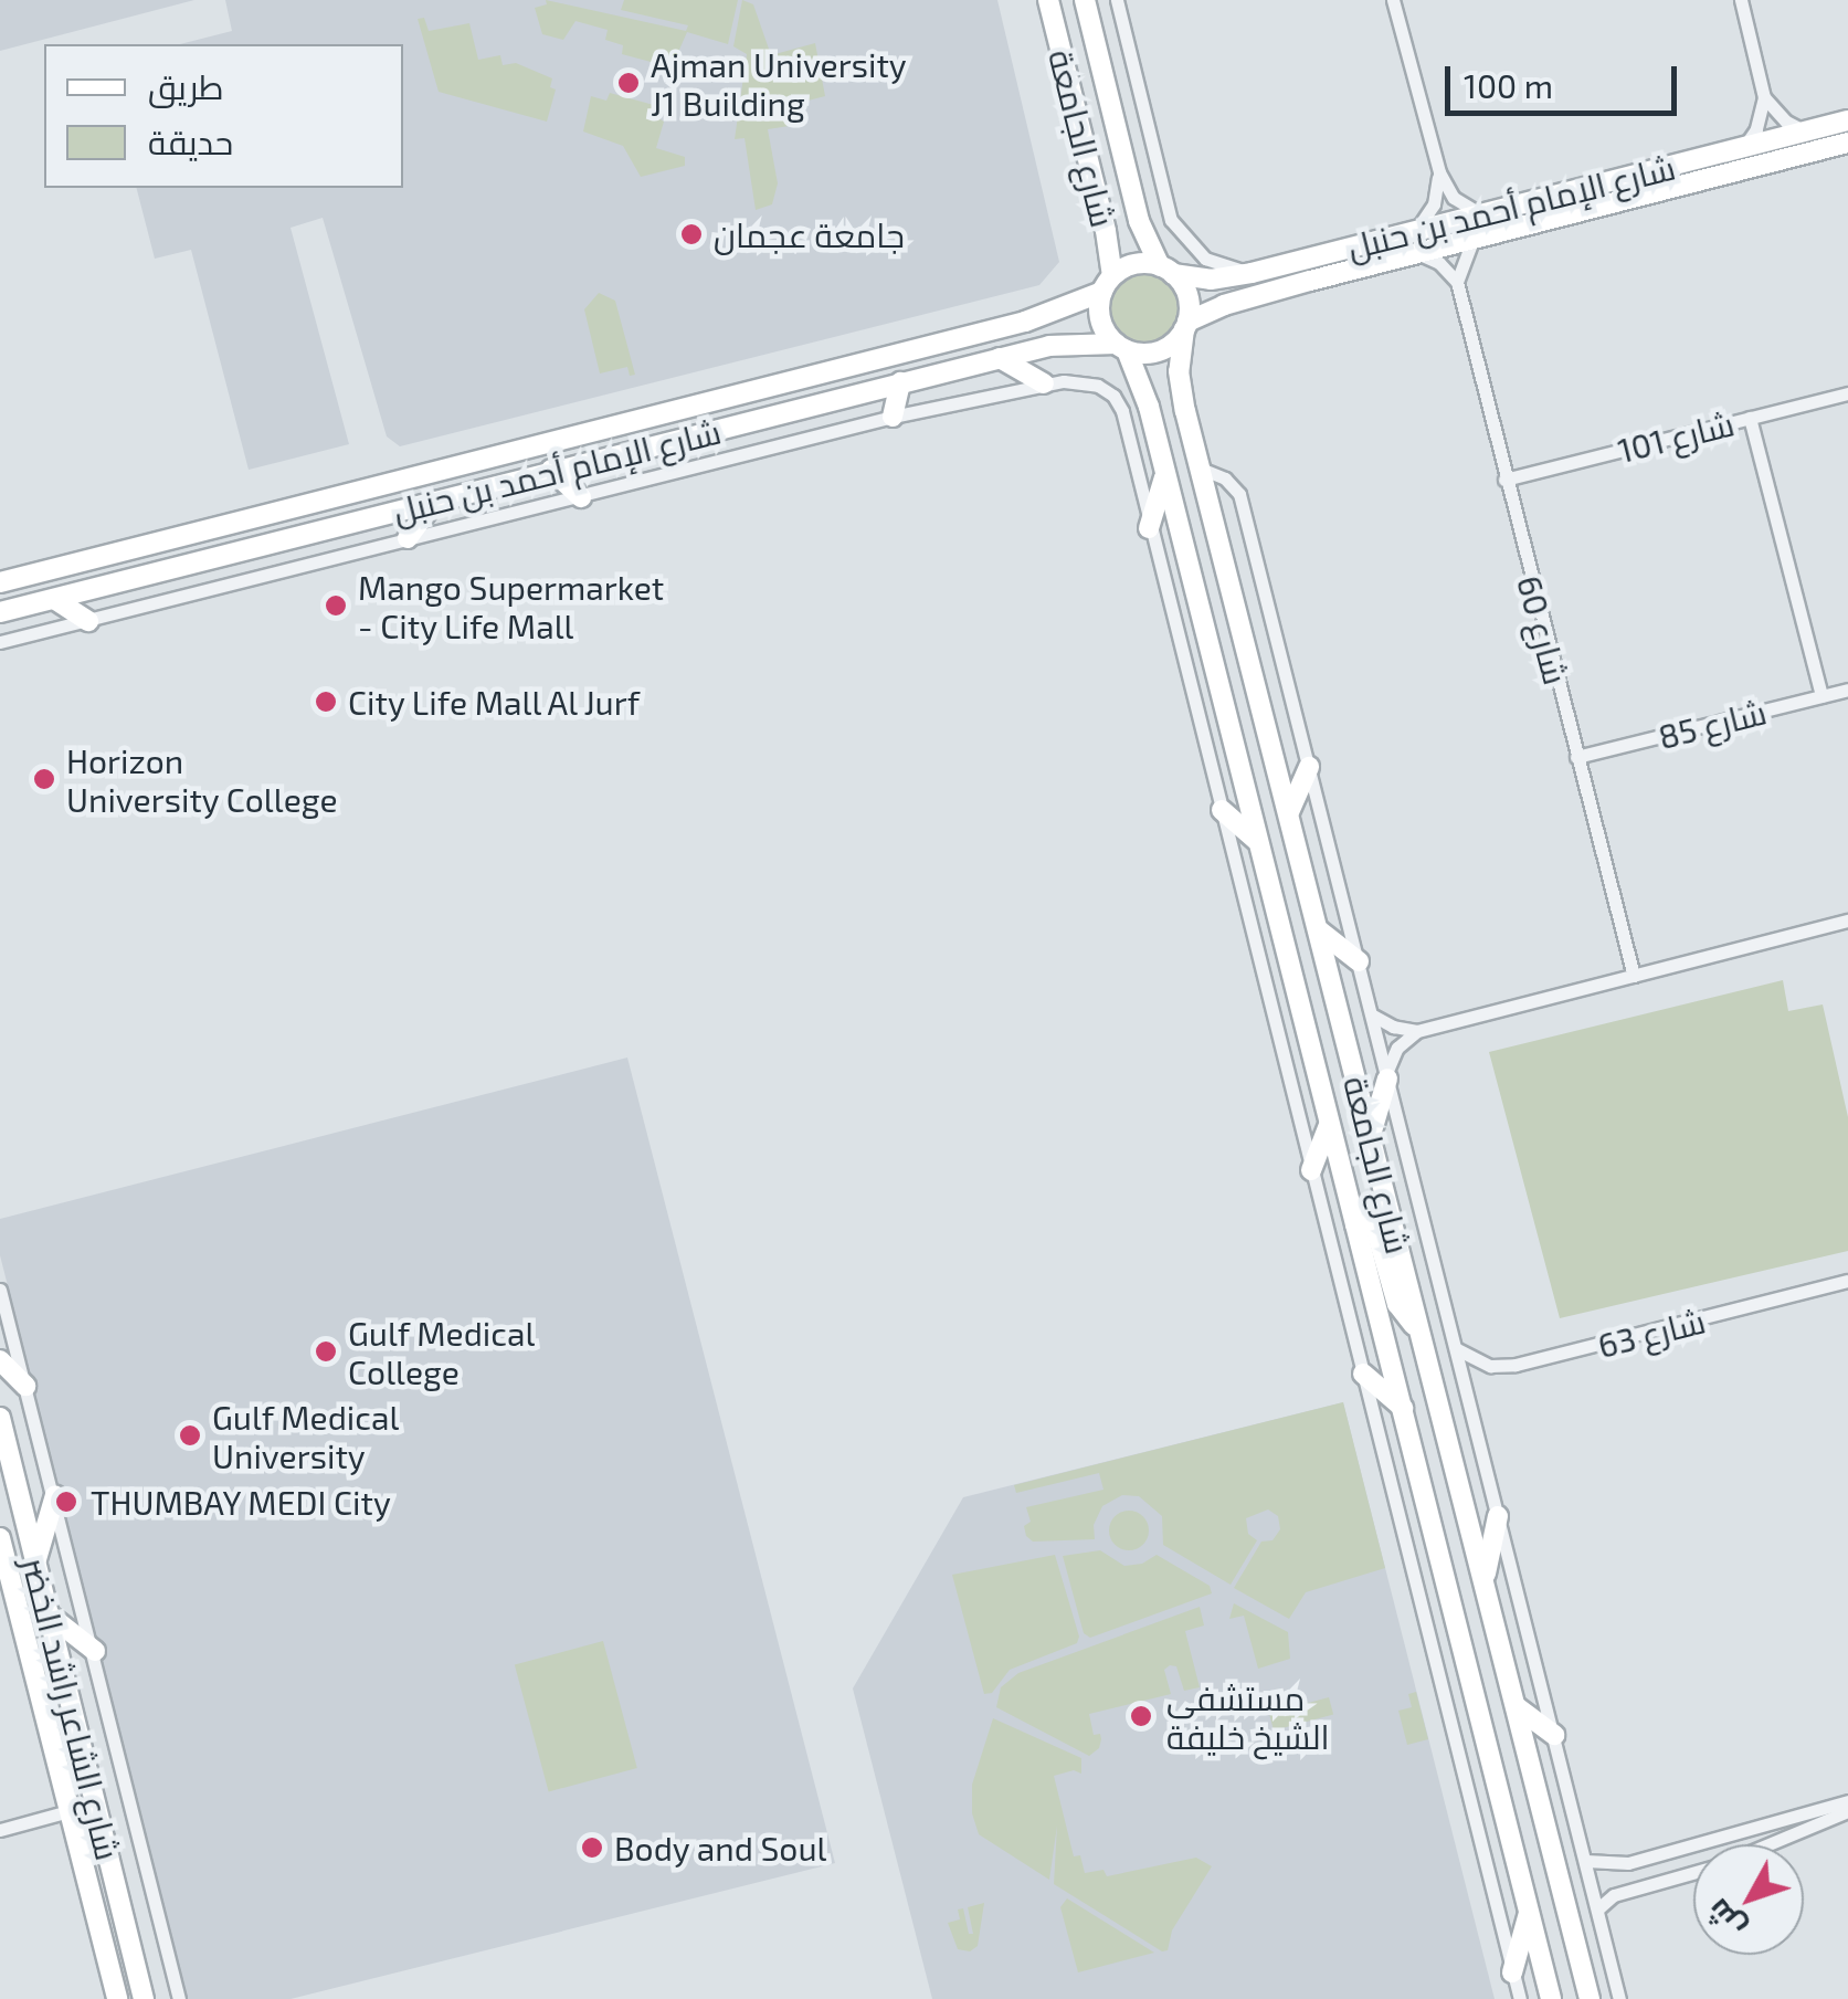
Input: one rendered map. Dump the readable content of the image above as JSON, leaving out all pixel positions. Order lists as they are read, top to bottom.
{
  "streets": {
    "street": [
      "شارع الجامعة",
      "شارع الإمام أحمد بن حنبل",
      "شارع 101",
      "شارع 60",
      "شارع 85",
      "شارع 63",
      "شارع الشاعر راشد الخضر"
    ]
  },
  "crossings": [
    ["شارع الجامعة", "شارع الإمام أحمد بن حنبل"],
    ["شارع 101", "شارع 60"],
    ["شارع 60", "شارع 85"]
  ],
  "places": [
    "Ajman University J1 Building",
    "جامعة عجمان",
    "Mango Supermarket - City Life Mall",
    "City Life Mall Al Jurf",
    "Horizon University College",
    "Gulf Medical College",
    "Gulf Medical University",
    "THUMBAY MEDI City",
    "مستشفى الشيخ خليفة",
    "Body and Soul"
  ],
  "legend": ["طريق", "حديقة"],
  "scale_bar": "100 m",
  "north": "bottom left"
}
